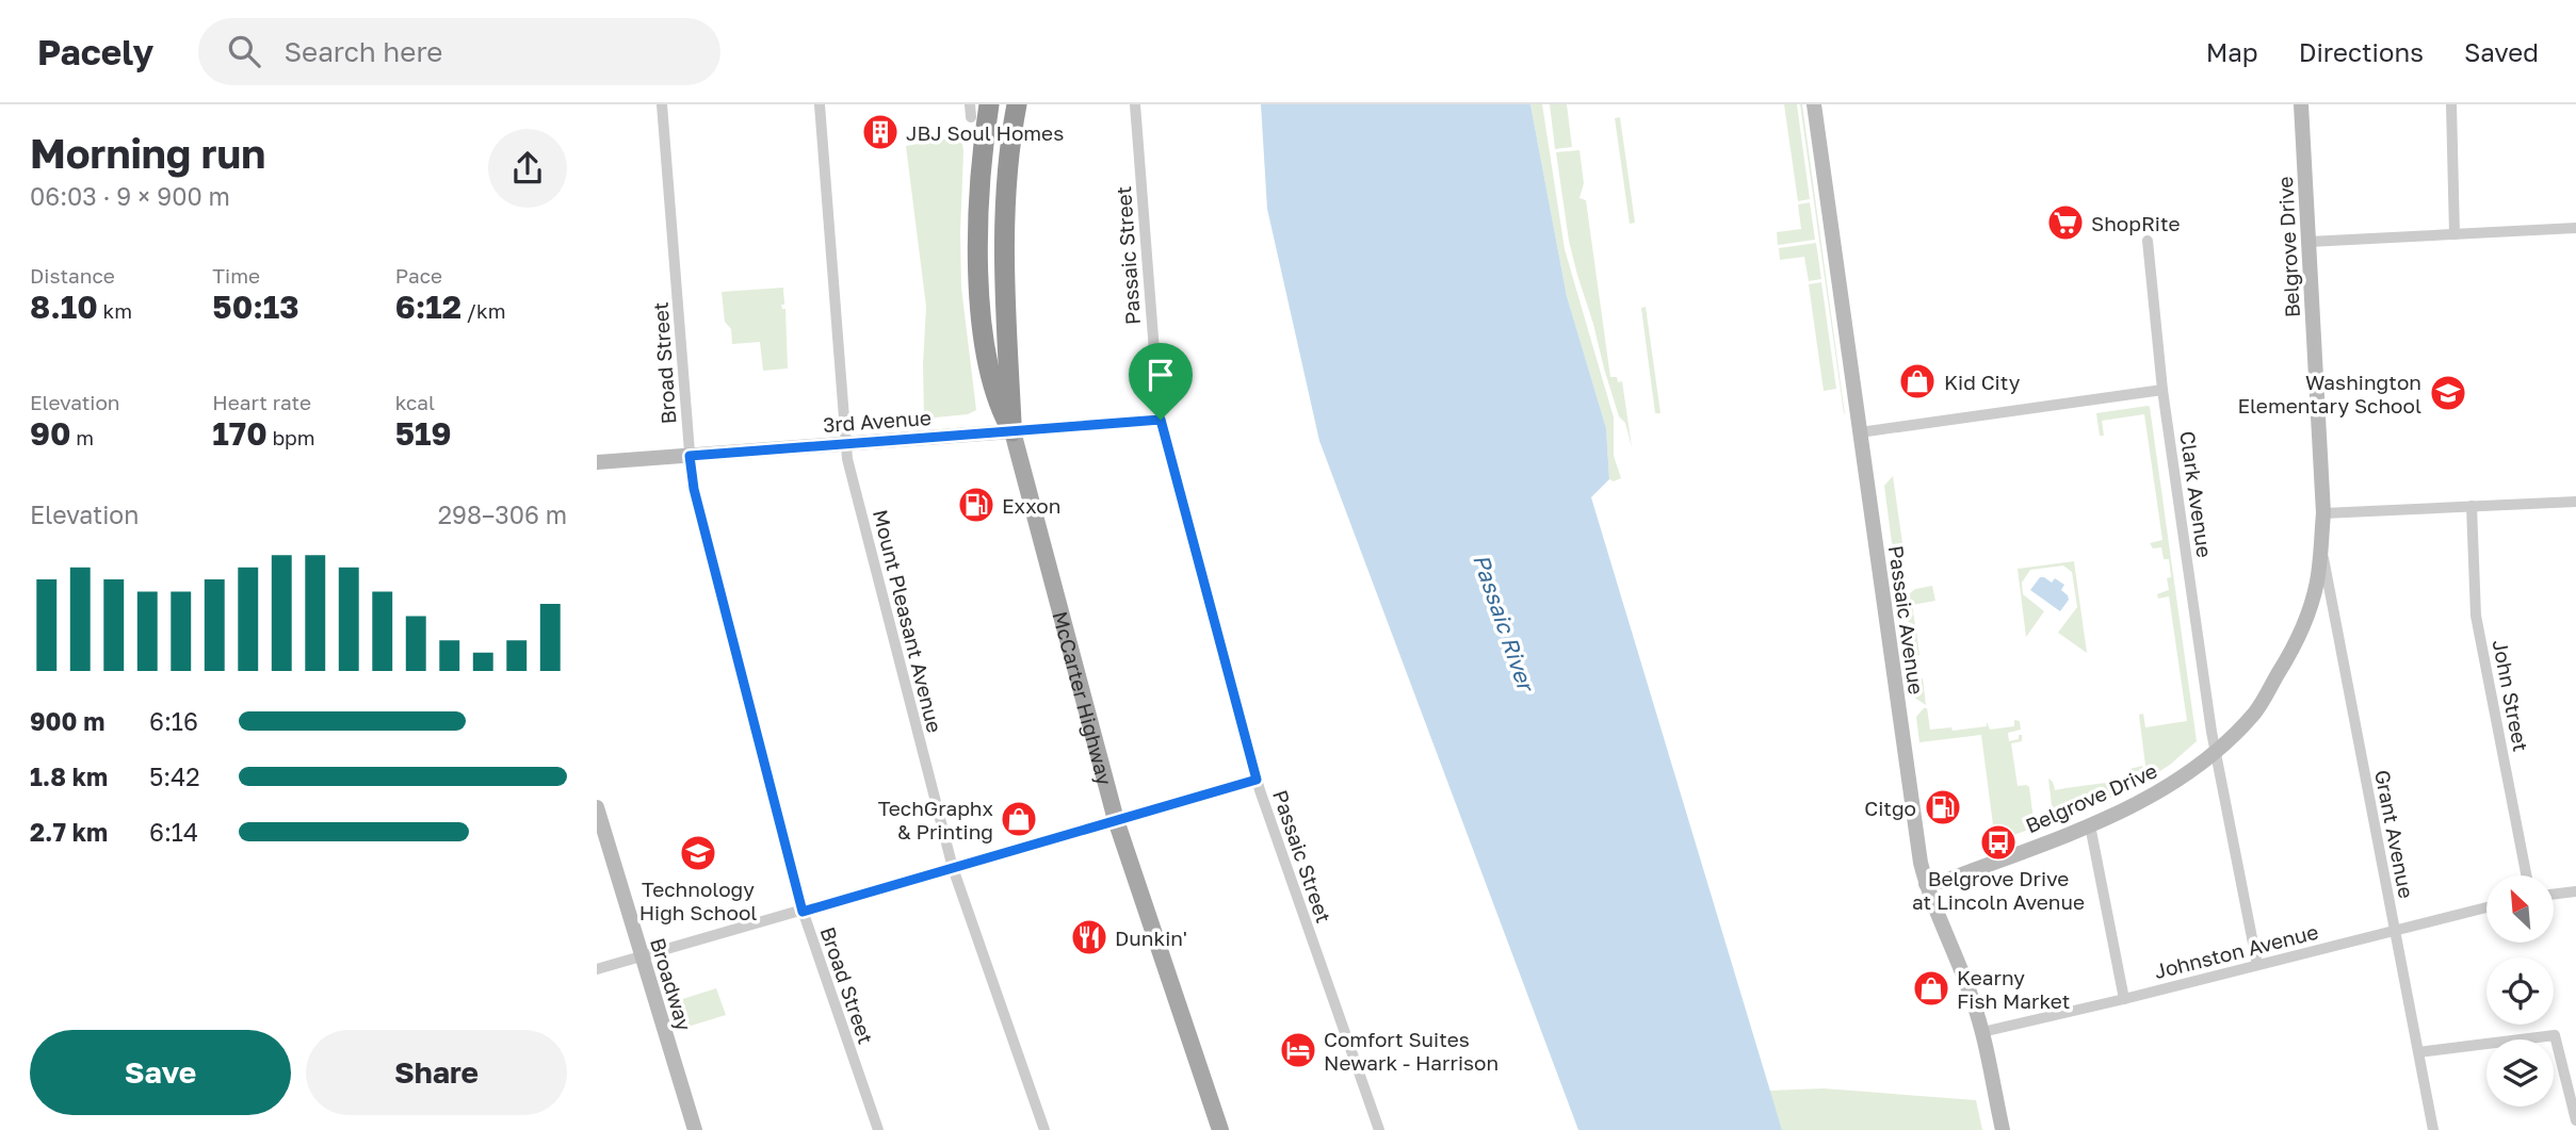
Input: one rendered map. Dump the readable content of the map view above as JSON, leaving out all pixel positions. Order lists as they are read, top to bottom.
{
  "streets": {
    "highway": ["McCarter Highway"],
    "street": [
      "Belgrove Drive",
      "Passaic Street",
      "Broad Street",
      "3rd Avenue",
      "Clark Avenue",
      "Passaic Avenue",
      "Mount Pleasant Avenue",
      "John Street",
      "Grant Avenue",
      "Johnston Avenue",
      "Broadway"
    ]
  },
  "crossings": [
    ["Belgrove Drive", "Clark Avenue"],
    ["Belgrove Drive", "Passaic Avenue"],
    ["Belgrove Drive", "Grant Avenue"],
    ["Passaic Street", "3rd Avenue"],
    ["Broad Street", "3rd Avenue"],
    ["3rd Avenue", "Mount Pleasant Avenue"],
    ["3rd Avenue", "McCarter Highway"],
    ["Clark Avenue", "Johnston Avenue"],
    ["Passaic Avenue", "Johnston Avenue"],
    ["Grant Avenue", "Johnston Avenue"]
  ],
  "water": ["Passaic River"],
  "places": {
    "building": ["JBJ Soul Homes"],
    "supermarket": ["ShopRite"],
    "shop": ["Kid City", "TechGraphx & Printing", "Kearny Fish Market"],
    "school or university": ["Washington Elementary School", "Technology High School"],
    "fuel station": ["Exxon", "Citgo"],
    "bus stop": ["Belgrove Drive at Lincoln Avenue"],
    "restaurant": ["Dunkin'"],
    "hotel": ["Comfort Suites Newark - Harrison"]
  },
  "north": "top left",
  "page": {
    "header": "Pacely",
    "search": "Search here",
    "nav": ["Map", "Directions", "Saved"],
    "heading": ["Morning run", "06:03 · 9 × 900 m"],
    "stats": [
      ["Distance", "8.10 km"],
      ["Time", "50:13"],
      ["Pace", "6:12 /km"],
      ["Elevation", "90 m"],
      ["Heart rate", "170 bpm"],
      ["kcal", "519"]
    ],
    "chart": ["Elevation", "298–306 m"],
    "list": [
      {
        "name": "900 m",
        "note": "6:16"
      },
      {
        "name": "1.8 km",
        "note": "5:42"
      },
      {
        "name": "2.7 km",
        "note": "6:14"
      }
    ],
    "buttons": ["Save", "Share"]
  }
}
